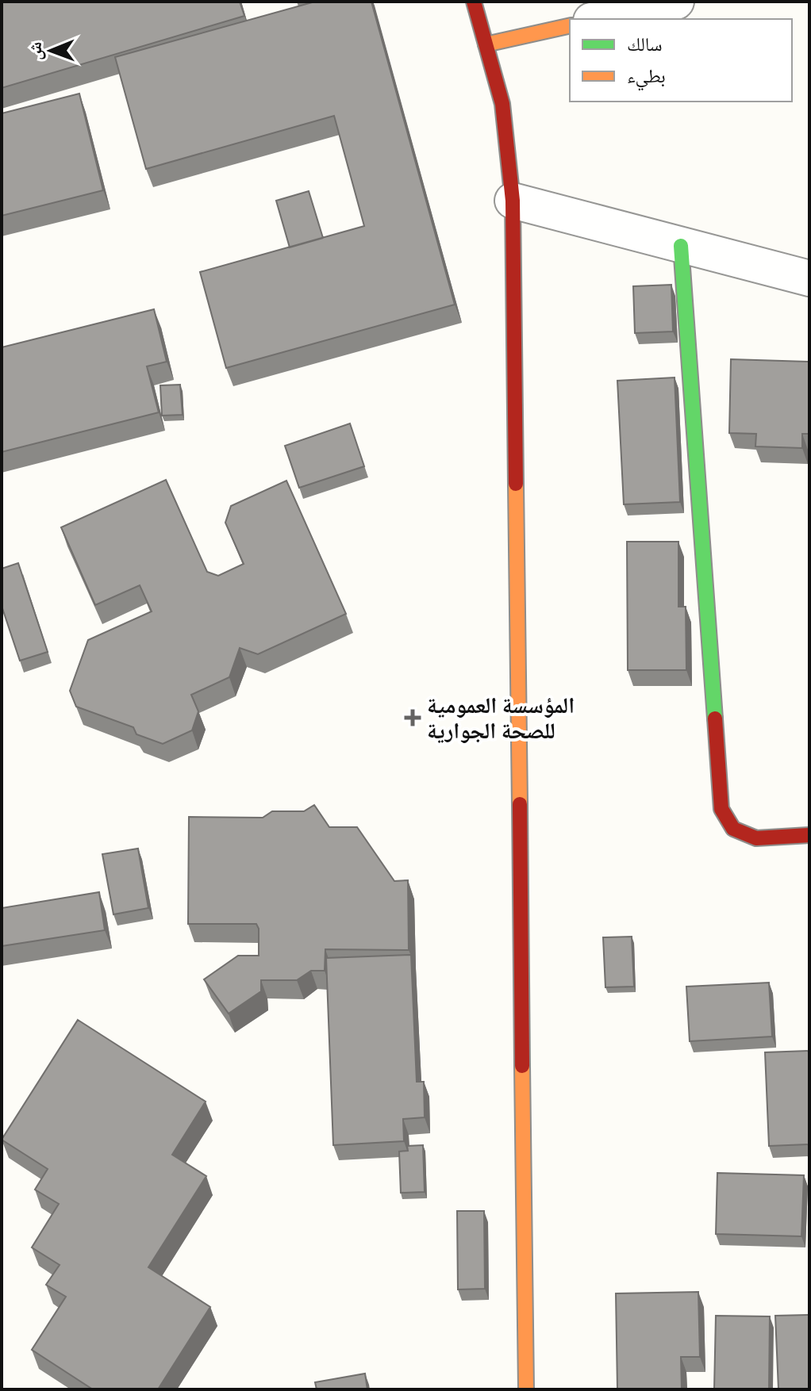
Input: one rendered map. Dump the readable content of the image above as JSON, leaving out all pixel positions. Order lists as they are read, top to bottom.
{
  "places": {
    "health": ["المؤسسة العمومية للصحة الجوارية"]
  },
  "legend": ["سالك", "بطيء"],
  "north": "left"
}
